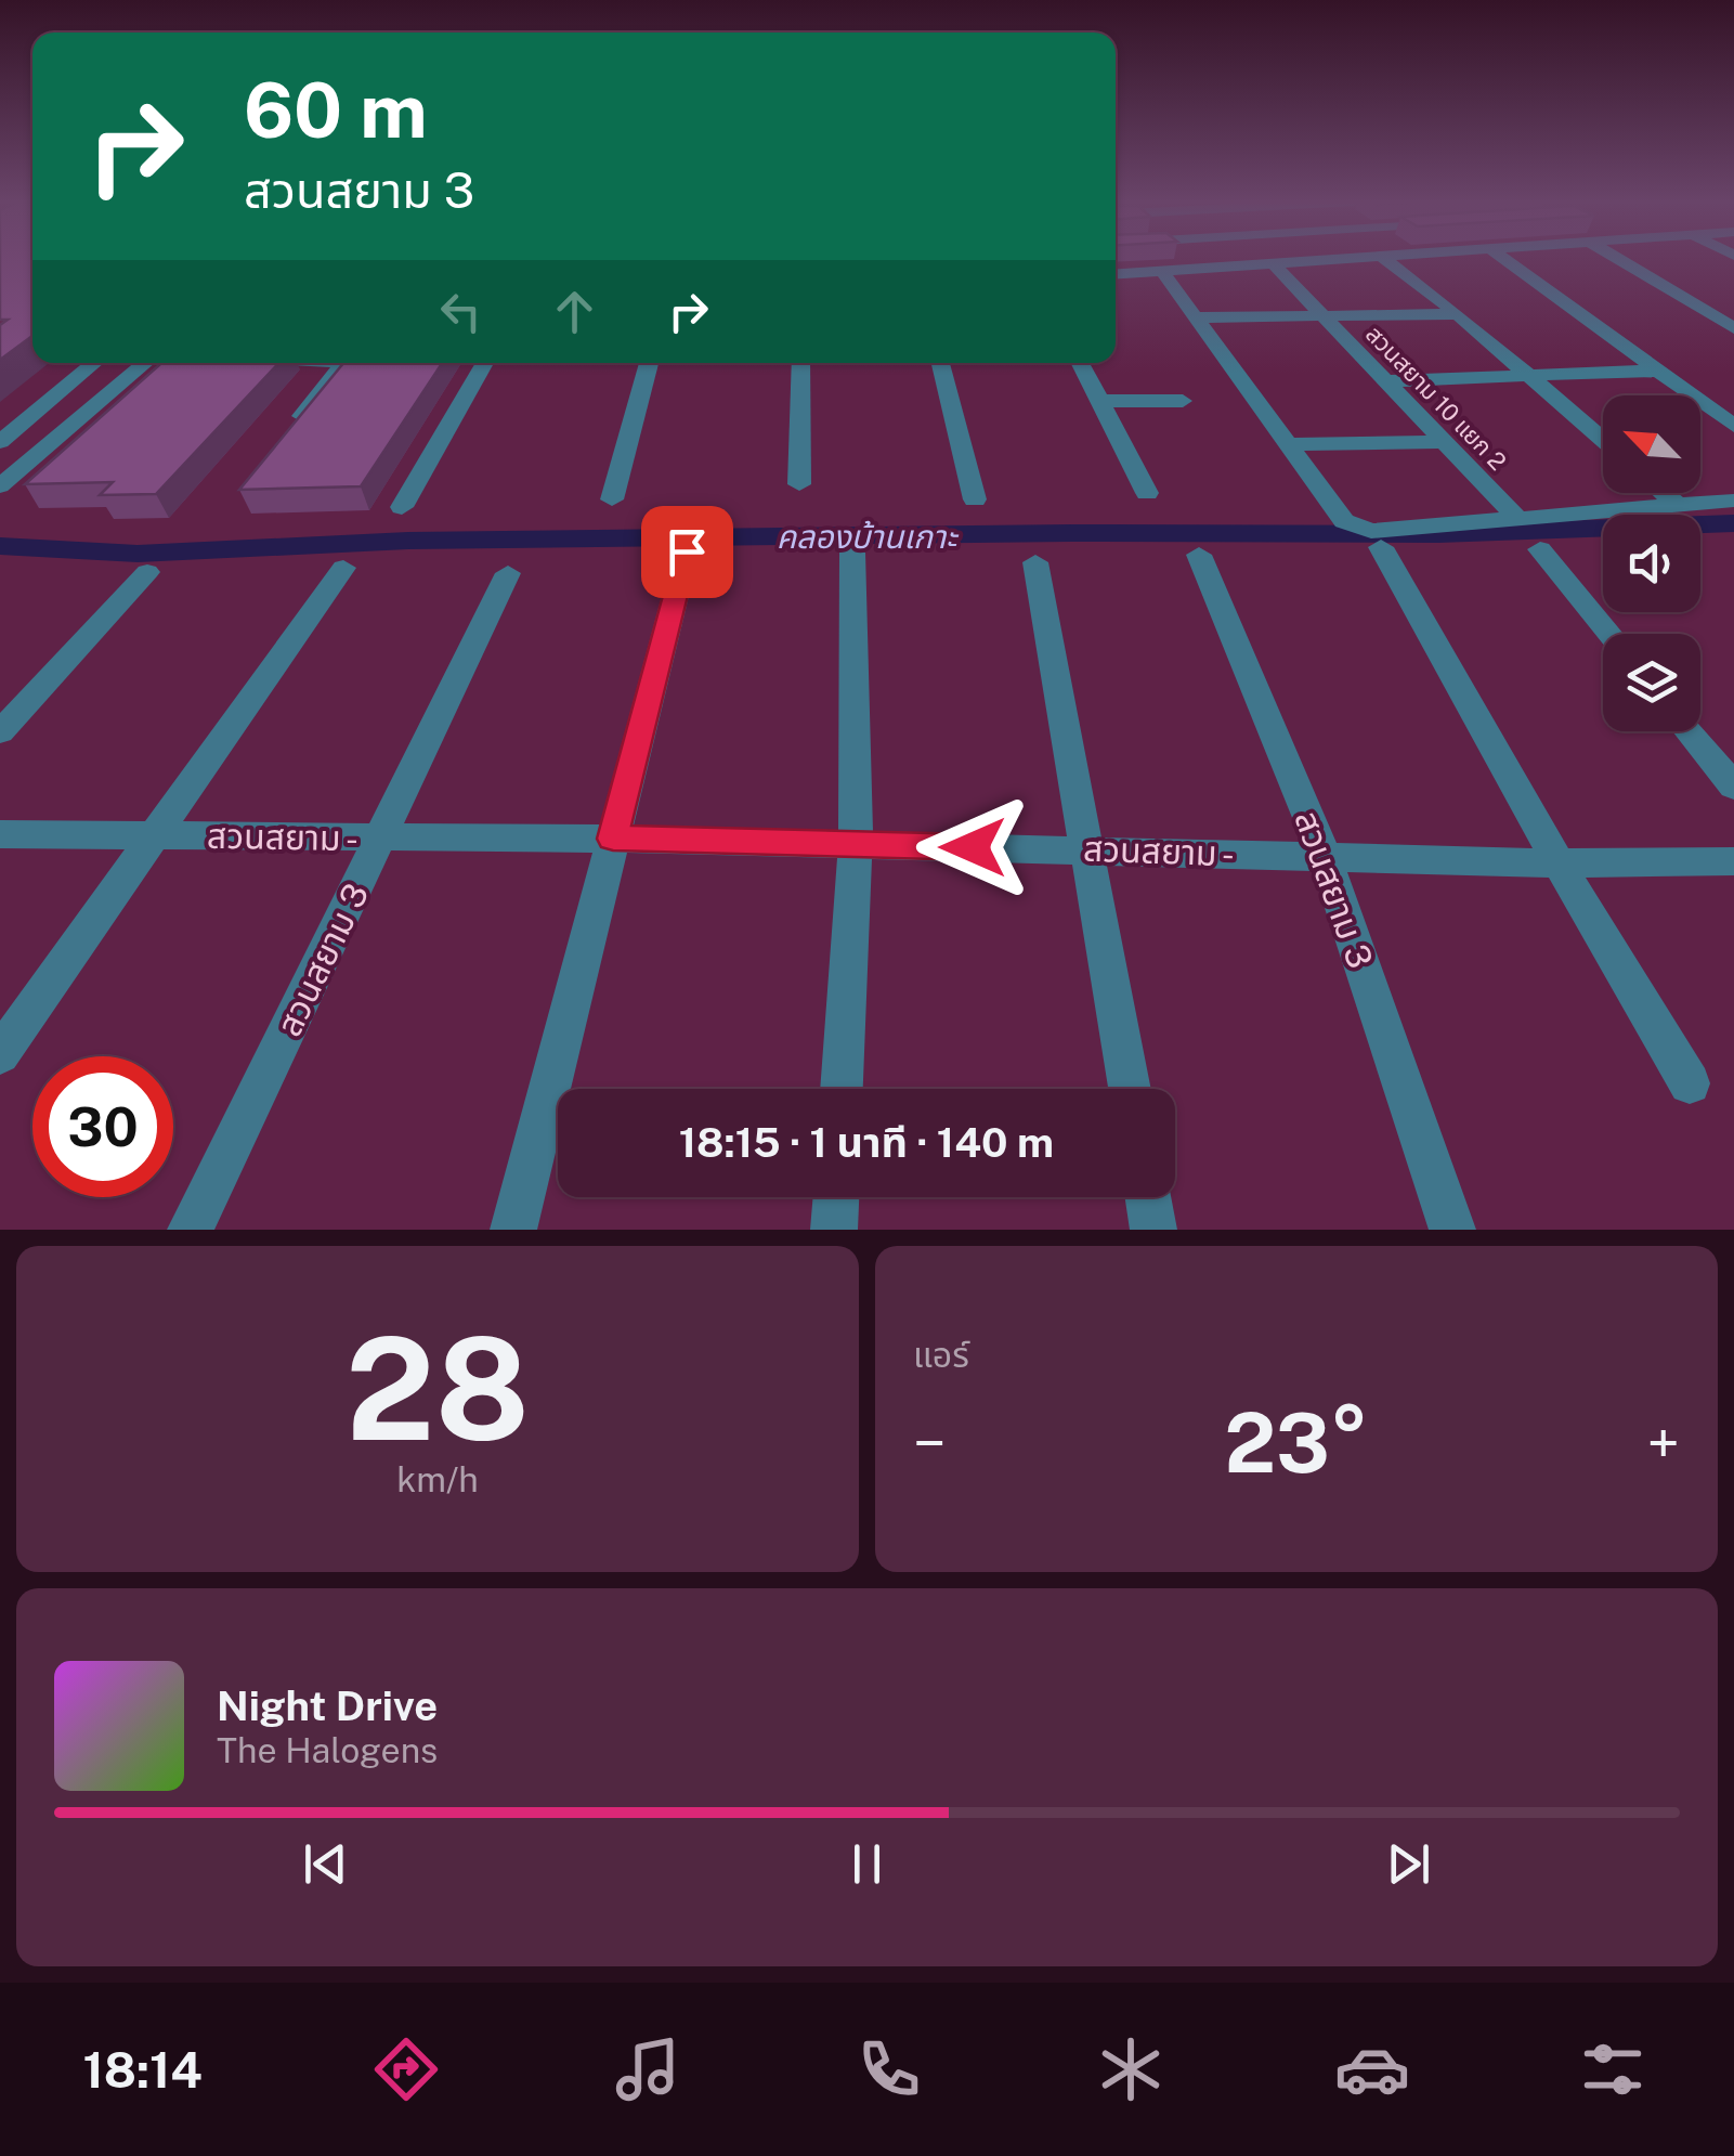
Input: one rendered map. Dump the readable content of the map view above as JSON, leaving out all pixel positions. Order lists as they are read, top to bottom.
{
  "streets": {
    "street": ["สวนสยาม 10 แยก 2", "สวนสยาม -", "สวนสยาม 3"]
  },
  "crossings": [
    ["สวนสยาม -", "สวนสยาม 3"]
  ],
  "water": ["คลองบ้านเกาะ"],
  "north": "top left",
  "page": {
    "turn": ["60 m", "สวนสยาม 3"],
    "limit": "30",
    "trip": "18:15 · 1 นาที · 140 m",
    "tile": [
      ["28", "km/h"],
      "แอร์"
    ],
    "heat": ["−", "23°", "+"],
    "song": ["Night Drive", "The Halogens"],
    "tabs": "18:14"
  }
}
